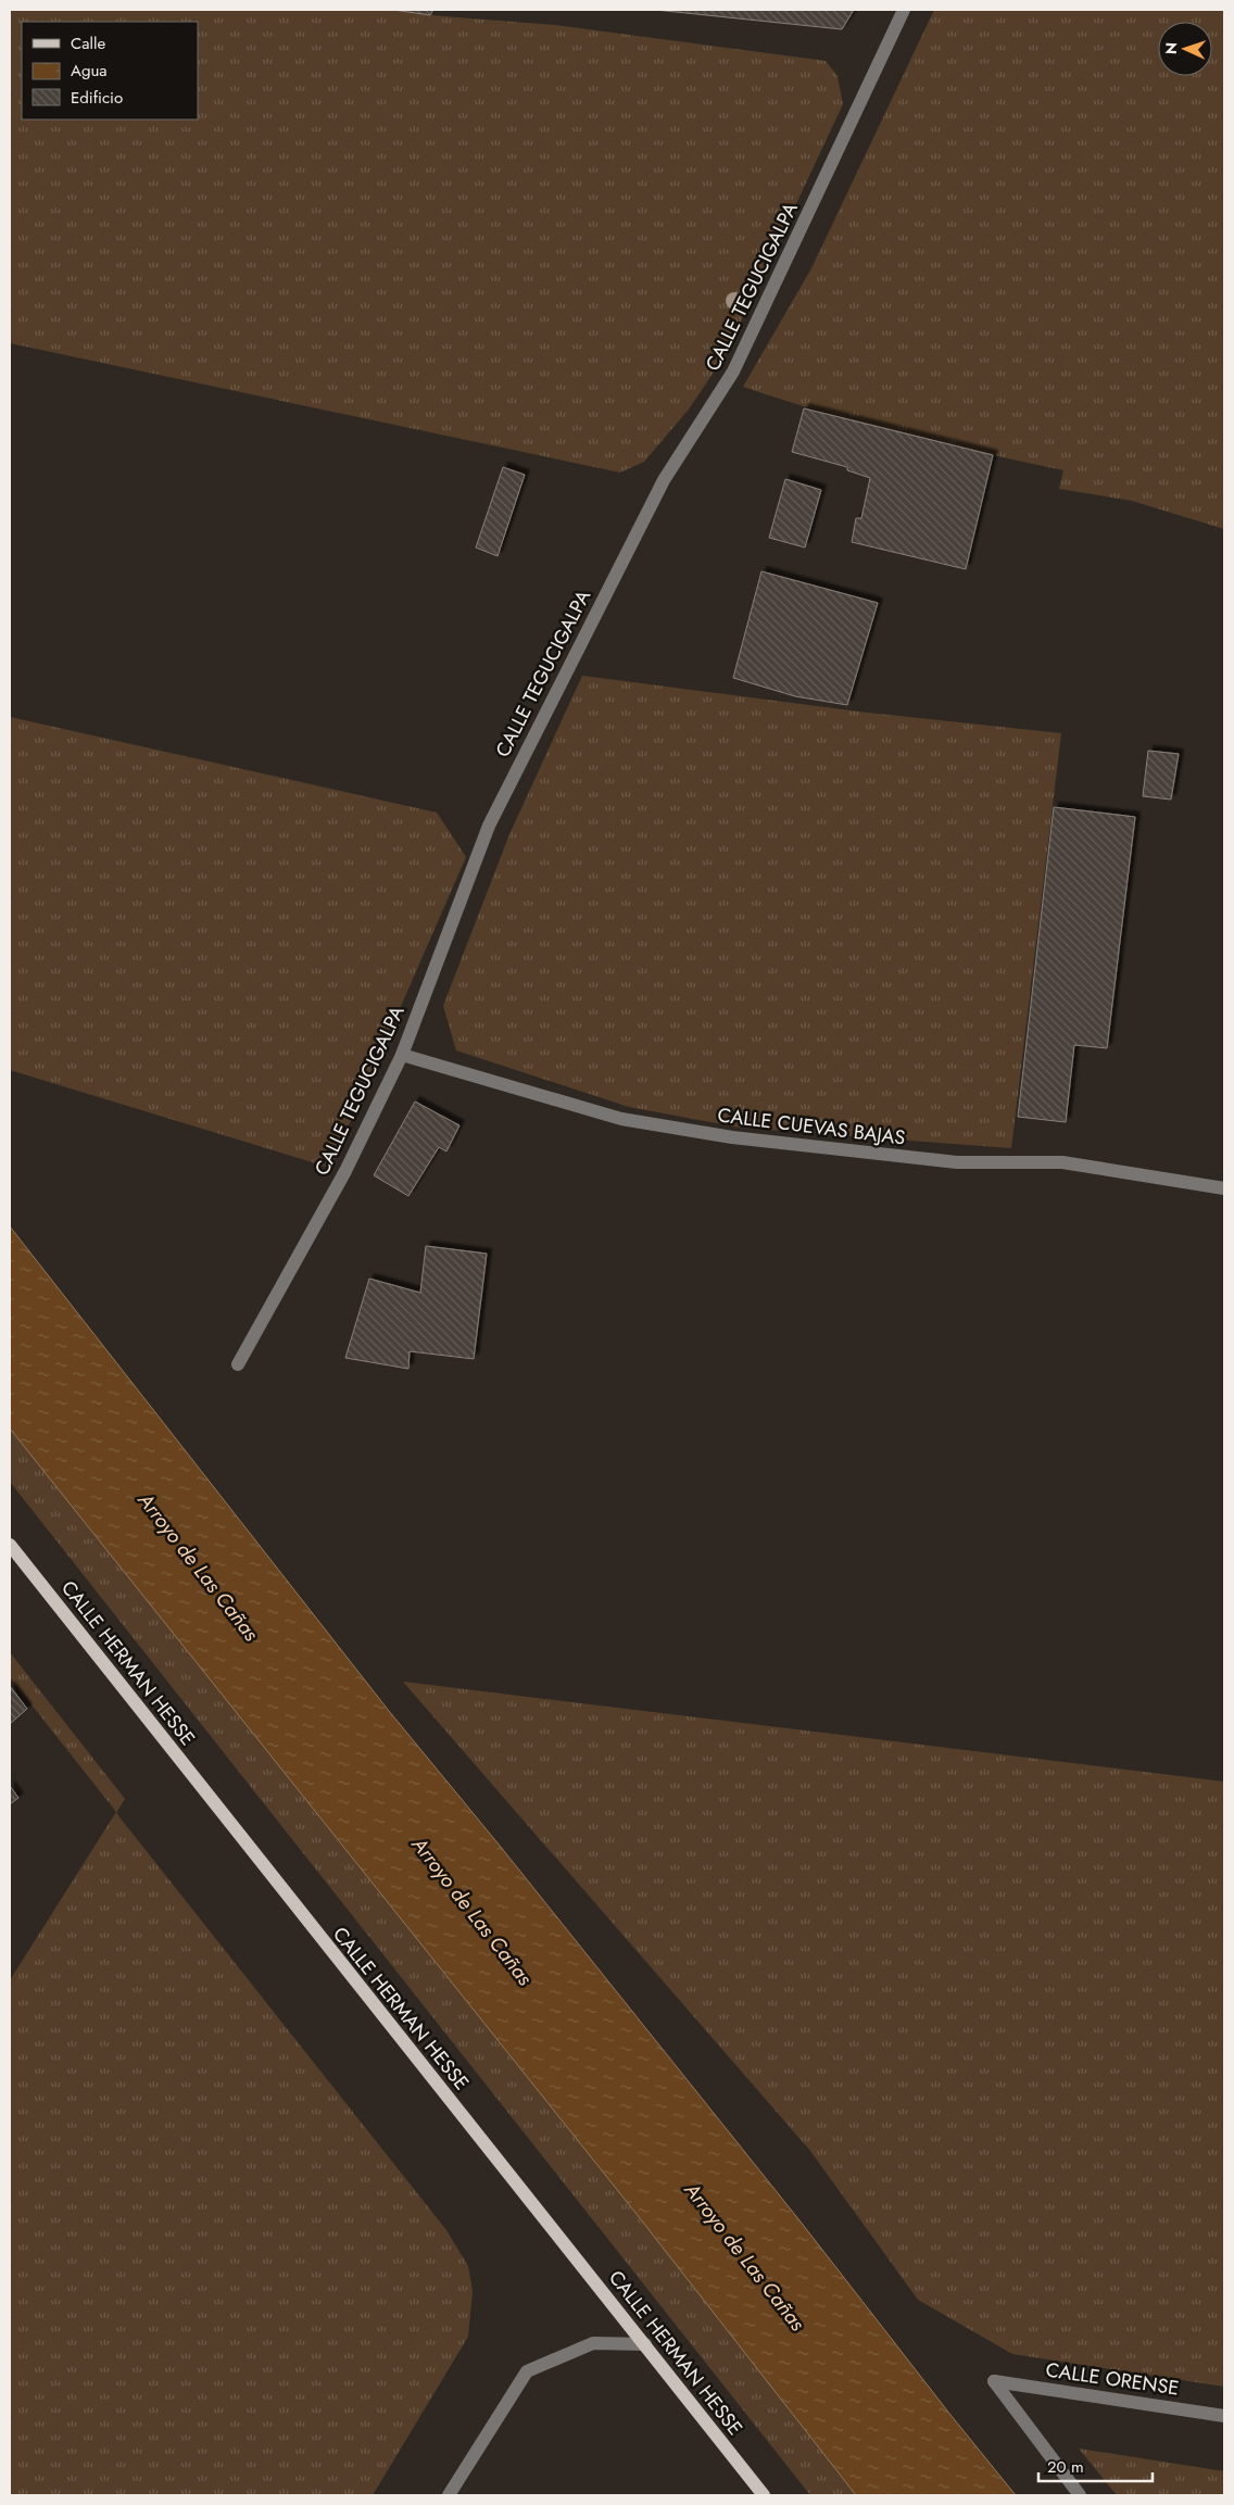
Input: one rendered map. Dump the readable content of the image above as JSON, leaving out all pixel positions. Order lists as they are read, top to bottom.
{
  "streets": {
    "main road": ["CALLE HERMAN HESSE"],
    "street": ["CALLE TEGUCIGALPA", "CALLE CUEVAS BAJAS", "CALLE ORENSE"]
  },
  "crossings": [
    ["CALLE TEGUCIGALPA", "CALLE CUEVAS BAJAS"]
  ],
  "water": ["Arroyo de Las Cañas"],
  "legend": ["Calle", "Agua", "Edificio"],
  "scale_bar": "20 m",
  "north": "left"
}
